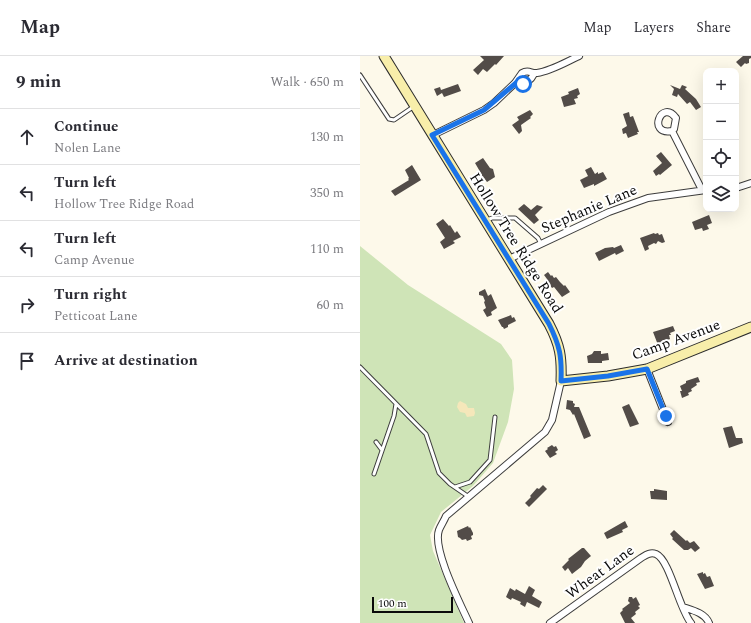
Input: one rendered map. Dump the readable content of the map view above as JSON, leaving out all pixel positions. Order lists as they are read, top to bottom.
{
  "streets": {
    "street": [
      "Stephanie Lane",
      "Hollow Tree Ridge Road",
      "Camp Avenue",
      "Wheat Lane"
    ]
  },
  "crossings": [
    ["Stephanie Lane", "Hollow Tree Ridge Road"],
    ["Hollow Tree Ridge Road", "Camp Avenue"]
  ],
  "scale_bar": "100 m",
  "page": {
    "header": "Map",
    "nav": ["Map", "Layers", "Share"],
    "heading": ["9 min", "Walk · 650 m"],
    "map_buttons": ["+", "−"],
    "list": [
      ["Continue", "Nolen Lane", "130 m"],
      ["Turn left", "Hollow Tree Ridge Road", "350 m"],
      ["Turn left", "Camp Avenue", "110 m"],
      ["Turn right", "Petticoat Lane", "60 m"],
      "Arrive at destination"
    ],
    "scale": "100 m"
  }
}
